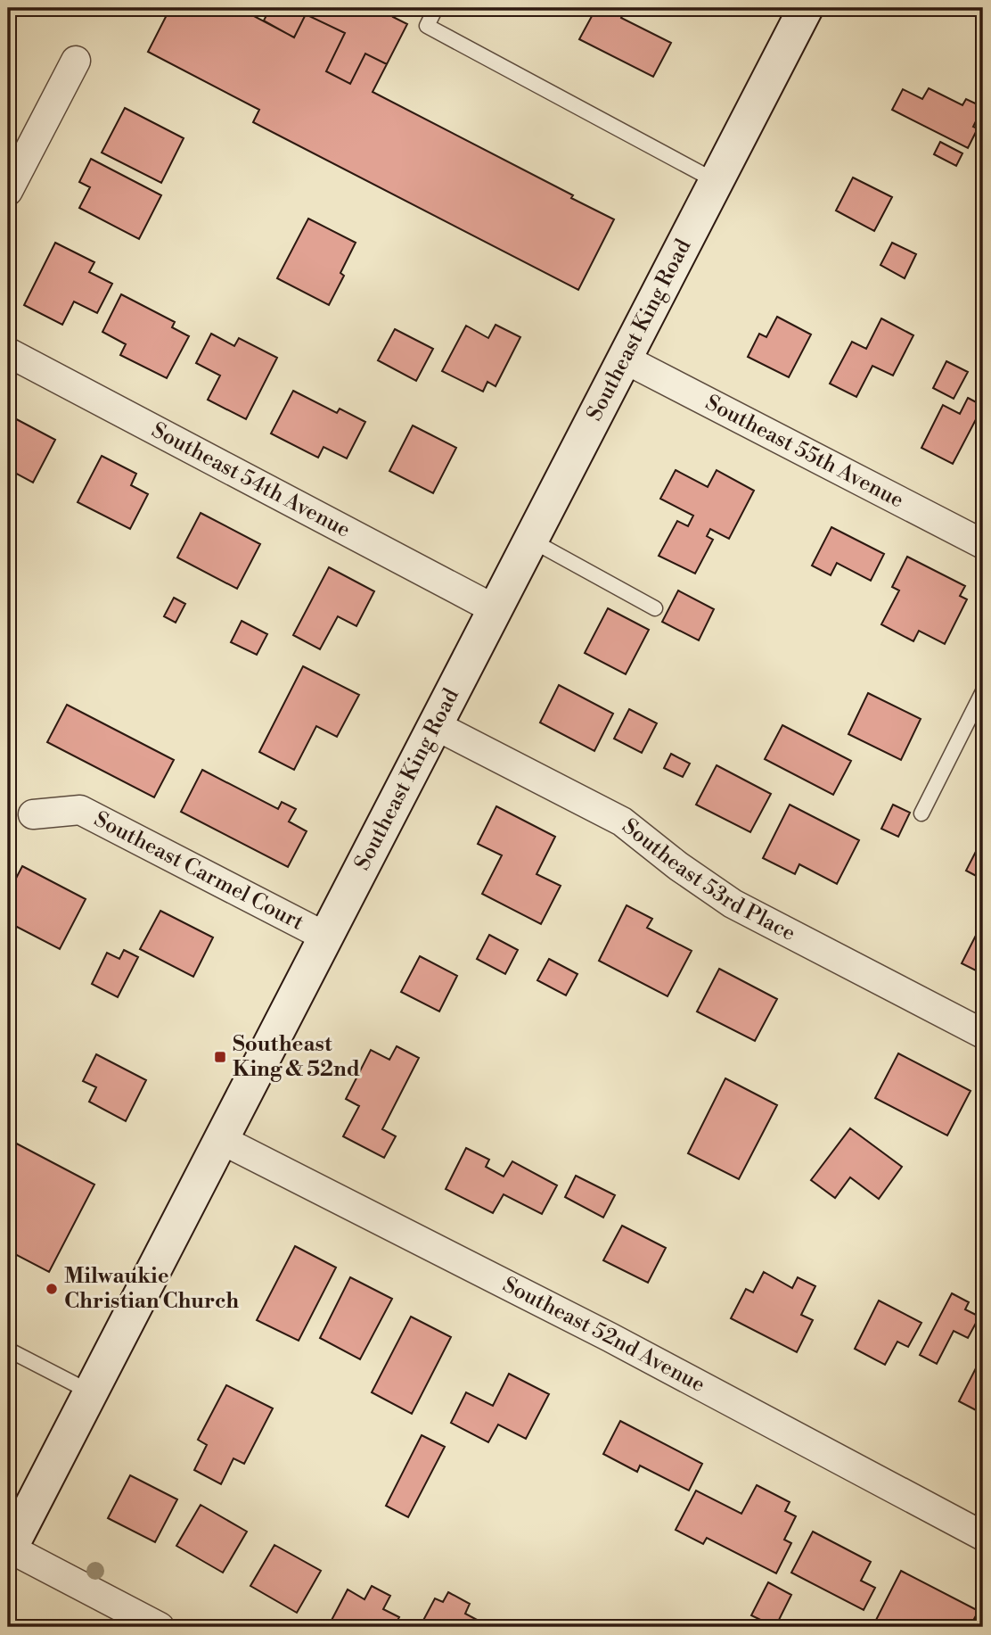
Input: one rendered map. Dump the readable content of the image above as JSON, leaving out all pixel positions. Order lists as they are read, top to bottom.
{
  "streets": {
    "main road": ["Southeast King Road"],
    "street": [
      "Southeast 55th Avenue",
      "Southeast 54th Avenue",
      "Southeast Carmel Court",
      "Southeast 53rd Place",
      "Southeast 52nd Avenue"
    ]
  },
  "crossings": [
    ["Southeast King Road", "Southeast 55th Avenue"],
    ["Southeast King Road", "Southeast 54th Avenue"],
    ["Southeast King Road", "Southeast Carmel Court"],
    ["Southeast King Road", "Southeast 53rd Place"],
    ["Southeast King Road", "Southeast 52nd Avenue"]
  ],
  "places": {
    "transit": ["Southeast King & 52nd"],
    "other": ["Milwaukie Christian Church"]
  }
}
